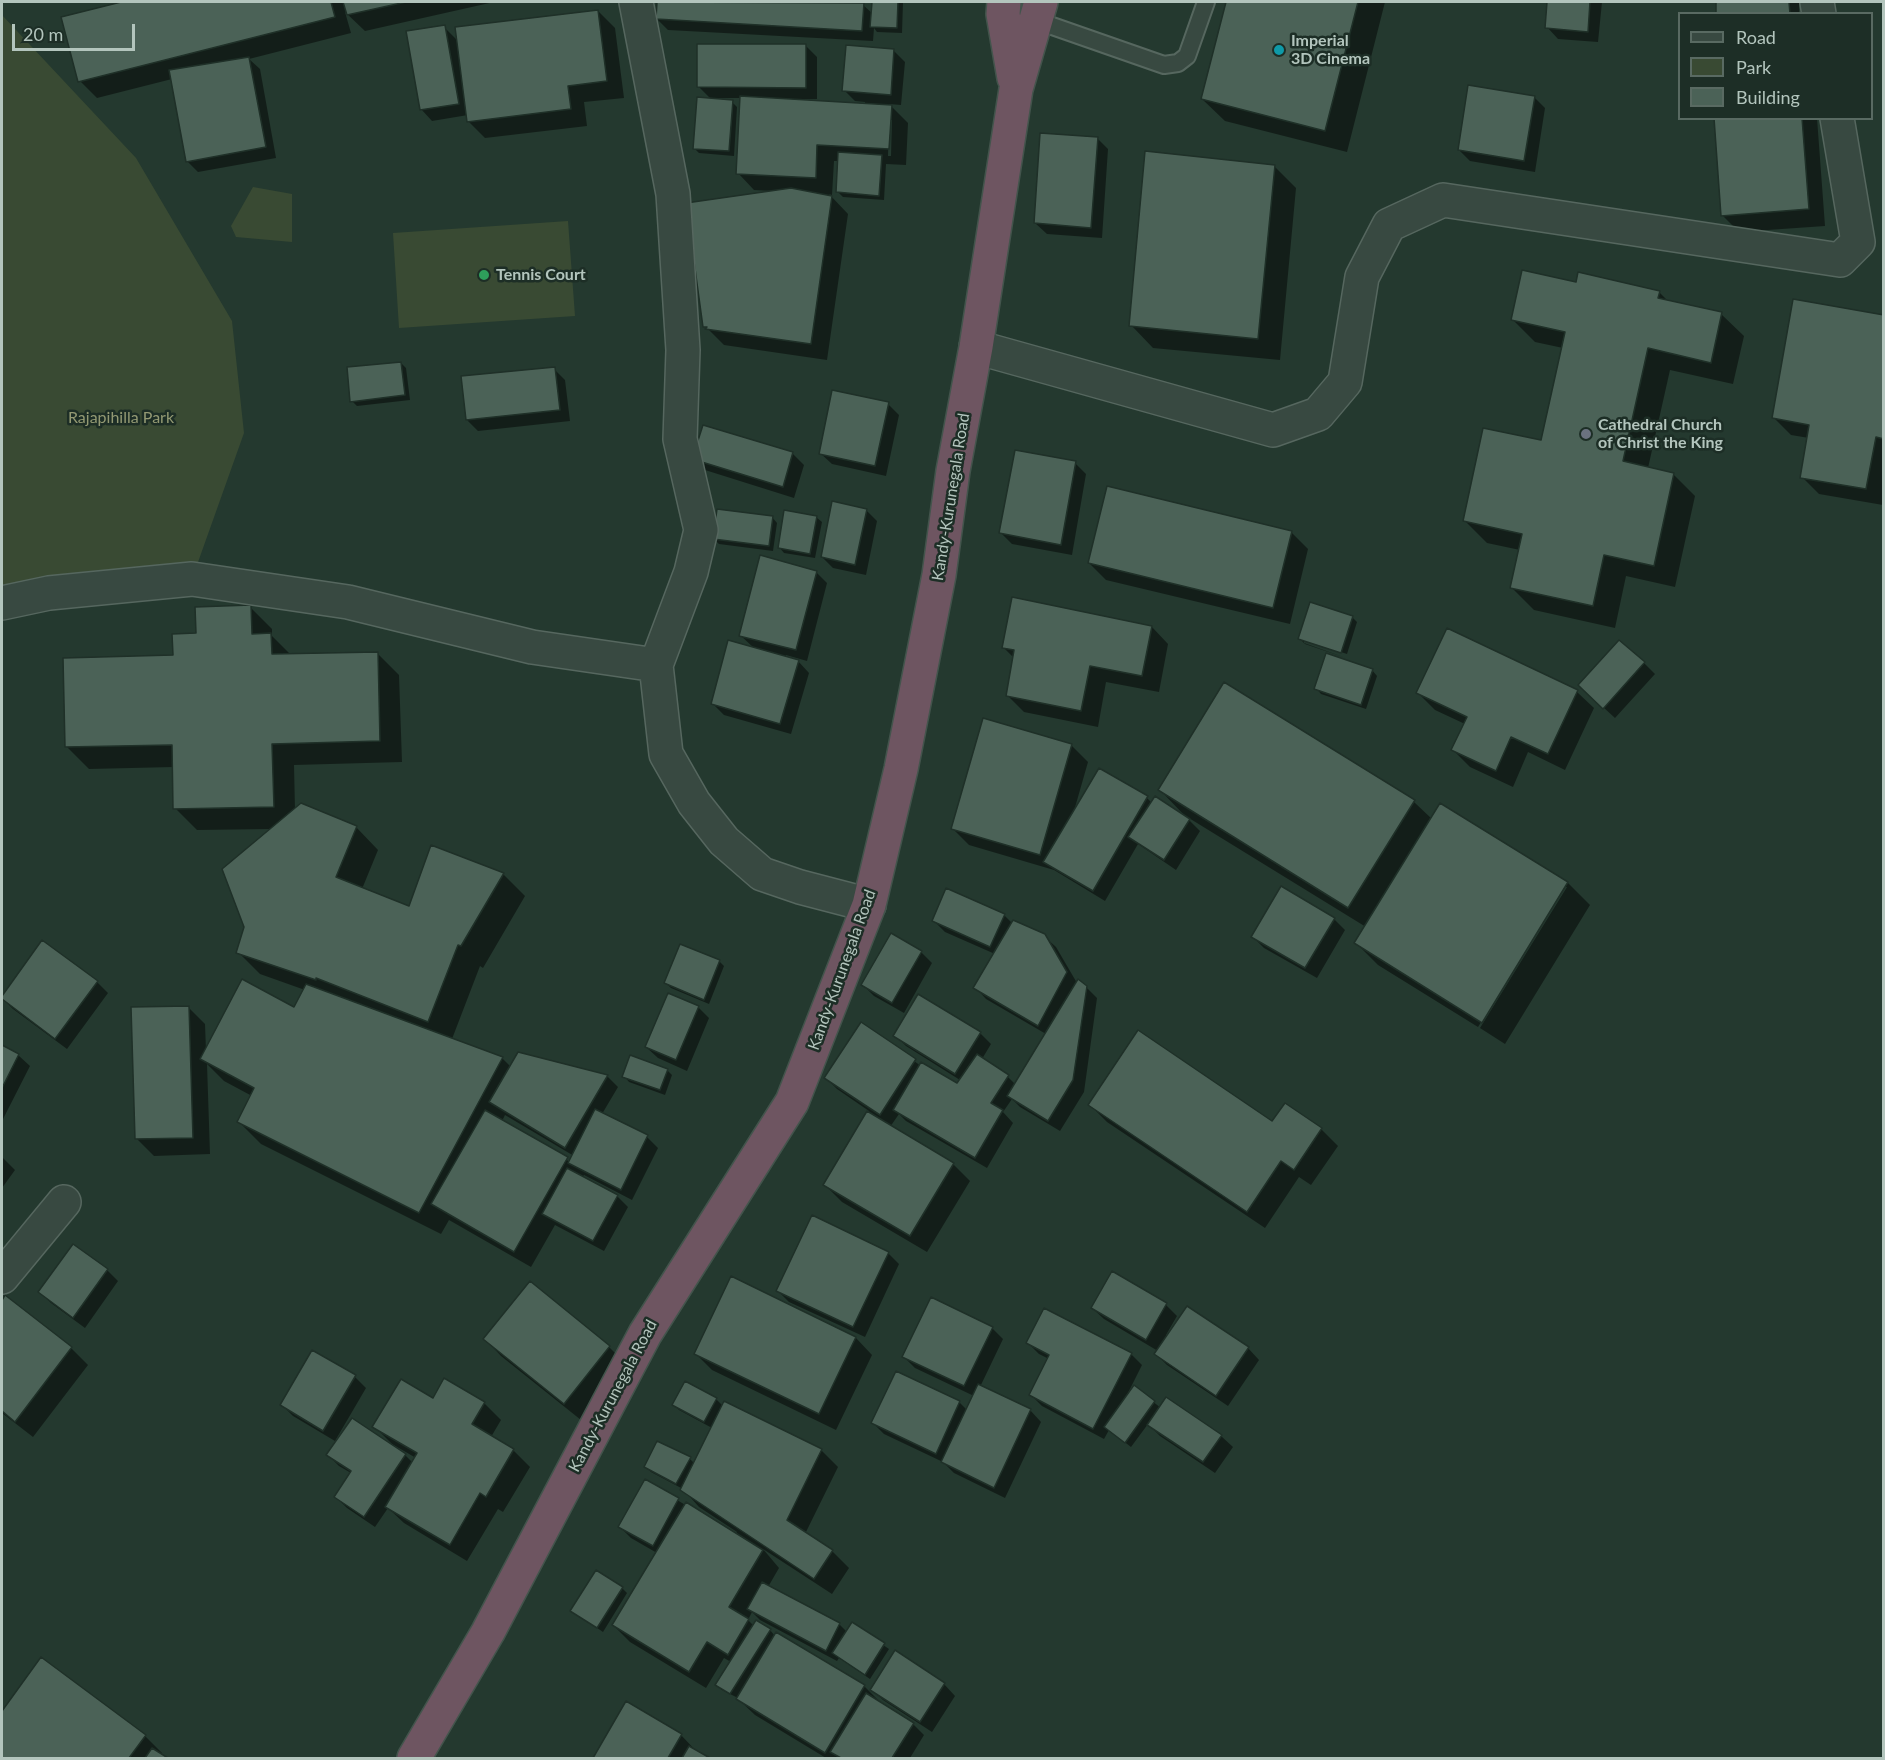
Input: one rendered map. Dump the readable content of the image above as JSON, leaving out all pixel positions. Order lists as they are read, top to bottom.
{
  "streets": {
    "highway": ["Kandy-Kurunegala Road"]
  },
  "parks": ["Rajapihilla Park"],
  "places": ["Imperial 3D Cinema", "Tennis Court", "Cathedral Church of Christ the King"],
  "legend": ["Road", "Park", "Building"],
  "scale_bar": "20 m"
}
